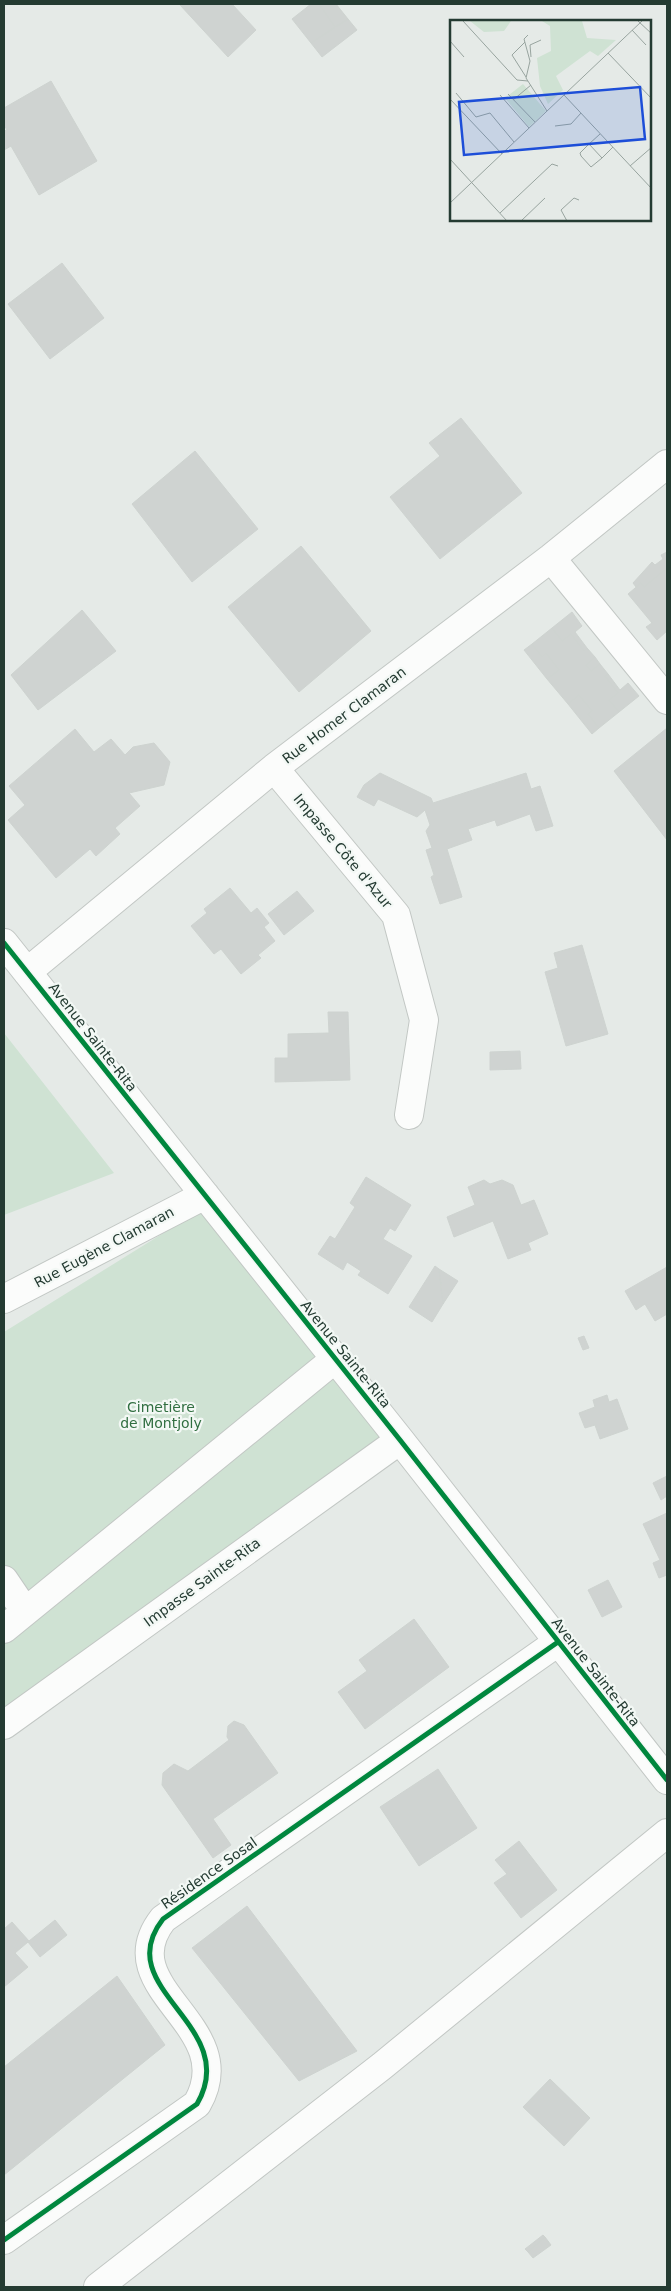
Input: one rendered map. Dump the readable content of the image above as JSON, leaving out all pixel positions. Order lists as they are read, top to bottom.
{
  "streets": {
    "street": [
      "Rue Homer Clamaran",
      "Impasse Côte d'Azur",
      "Avenue Sainte-Rita",
      "Rue Eugène Clamaran",
      "Impasse Sainte-Rita",
      "Résidence Sosal"
    ]
  },
  "crossings": [
    ["Rue Homer Clamaran", "Impasse Côte d'Azur"],
    ["Rue Homer Clamaran", "Avenue Sainte-Rita"],
    ["Avenue Sainte-Rita", "Rue Eugène Clamaran"],
    ["Avenue Sainte-Rita", "Impasse Sainte-Rita"],
    ["Avenue Sainte-Rita", "Résidence Sosal"]
  ],
  "parks": ["Cimetière de Montjoly"]
}
